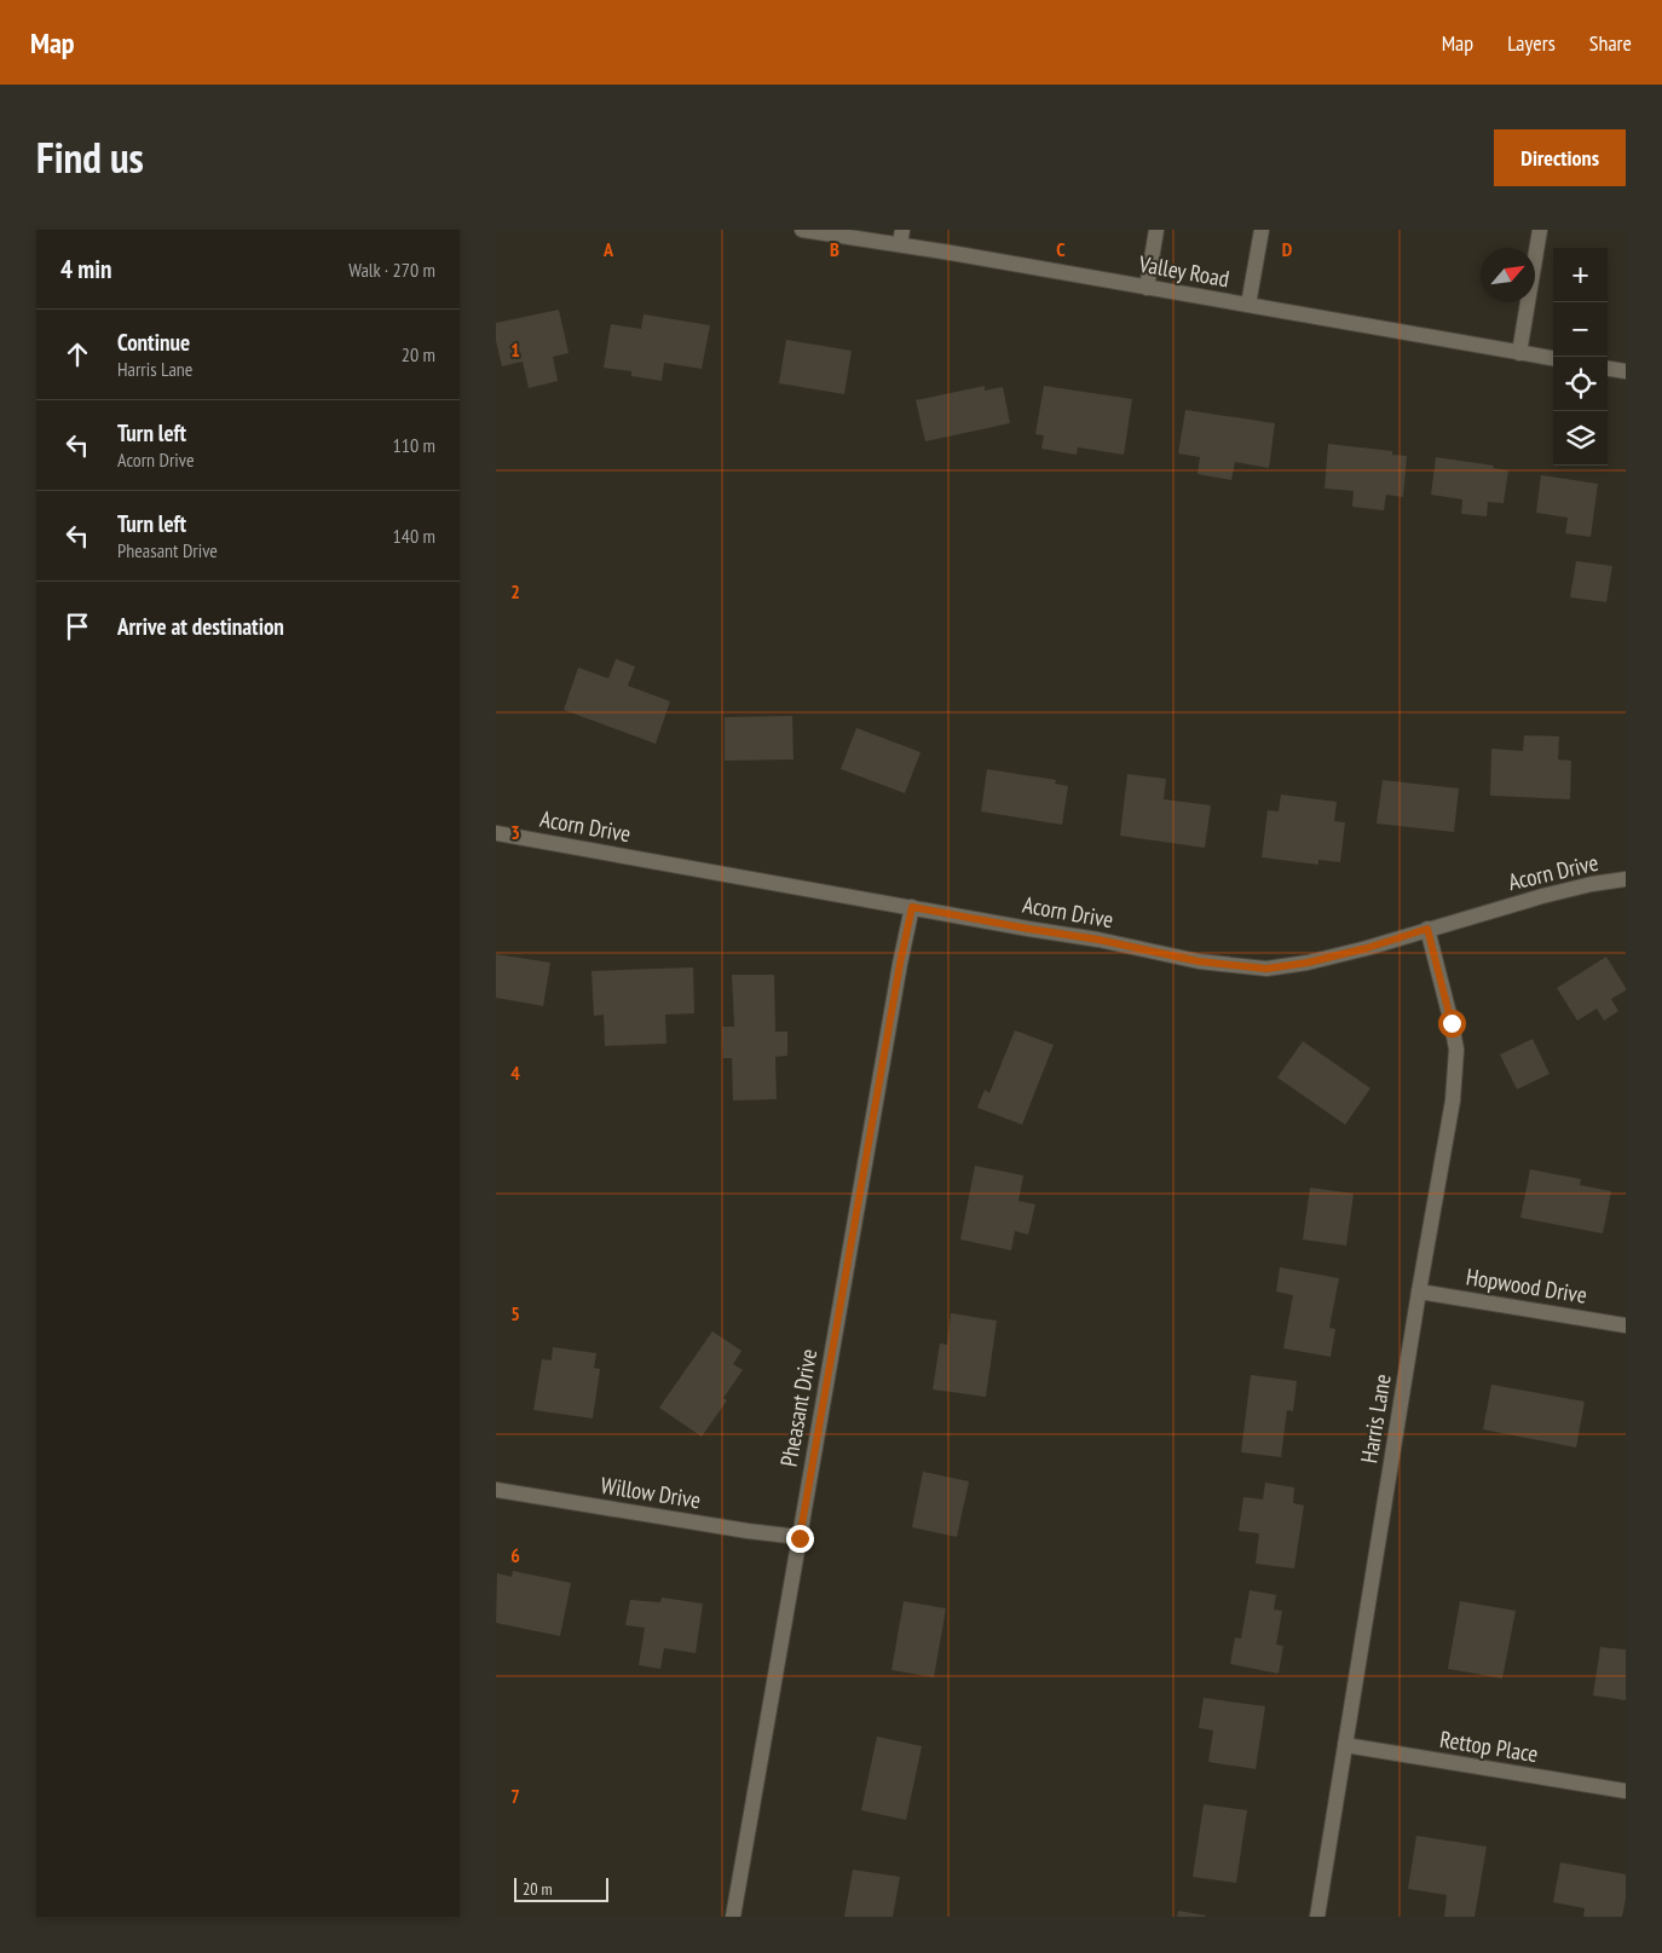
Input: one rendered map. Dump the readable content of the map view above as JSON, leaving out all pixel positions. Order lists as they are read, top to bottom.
{
  "streets": {
    "street": [
      "Valley Road",
      "Acorn Drive",
      "Hopwood Drive",
      "Pheasant Drive",
      "Harris Lane",
      "Willow Drive",
      "Rettop Place"
    ]
  },
  "crossings": [
    ["Acorn Drive", "Pheasant Drive"],
    ["Acorn Drive", "Harris Lane"],
    ["Hopwood Drive", "Harris Lane"],
    ["Pheasant Drive", "Willow Drive"],
    ["Harris Lane", "Rettop Place"]
  ],
  "scale_bar": "20 m",
  "north": "top right",
  "page": {
    "header": "Map",
    "nav": ["Map", "Layers", "Share"],
    "title": "Find us",
    "buttons": "Directions",
    "heading": ["4 min", "Walk · 270 m"],
    "map_buttons": ["+", "−"],
    "list": [
      ["Continue", "Harris Lane", "20 m"],
      ["Turn left", "Acorn Drive", "110 m"],
      ["Turn left", "Pheasant Drive", "140 m"],
      "Arrive at destination"
    ],
    "scale": "20 m"
  },
  "grid": {
    "columns": [
      "A",
      "B",
      "C",
      "D"
    ],
    "rows": [
      "1",
      "2",
      "3",
      "4",
      "5",
      "6",
      "7"
    ]
  }
}
